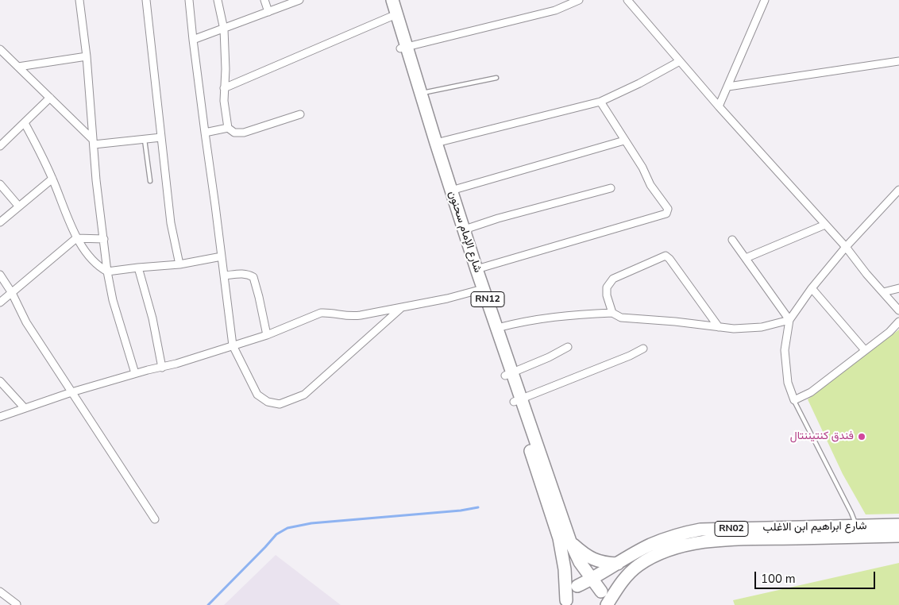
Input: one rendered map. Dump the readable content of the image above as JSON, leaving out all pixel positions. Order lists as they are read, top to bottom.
{
  "streets": {
    "main road": [
      "شارع الإمام سحنون",
      "RN12",
      "شارع ابراهيم ابن الاغلب",
      "RN02"
    ]
  },
  "crossings": [
    ["شارع الإمام سحنون", "RN12"],
    ["شارع الإمام سحنون", "شارع ابراهيم ابن الاغلب"],
    ["RN12", "شارع ابراهيم ابن الاغلب"]
  ],
  "places": ["فندق كنتيننتال"],
  "scale_bar": "100 m"
}
